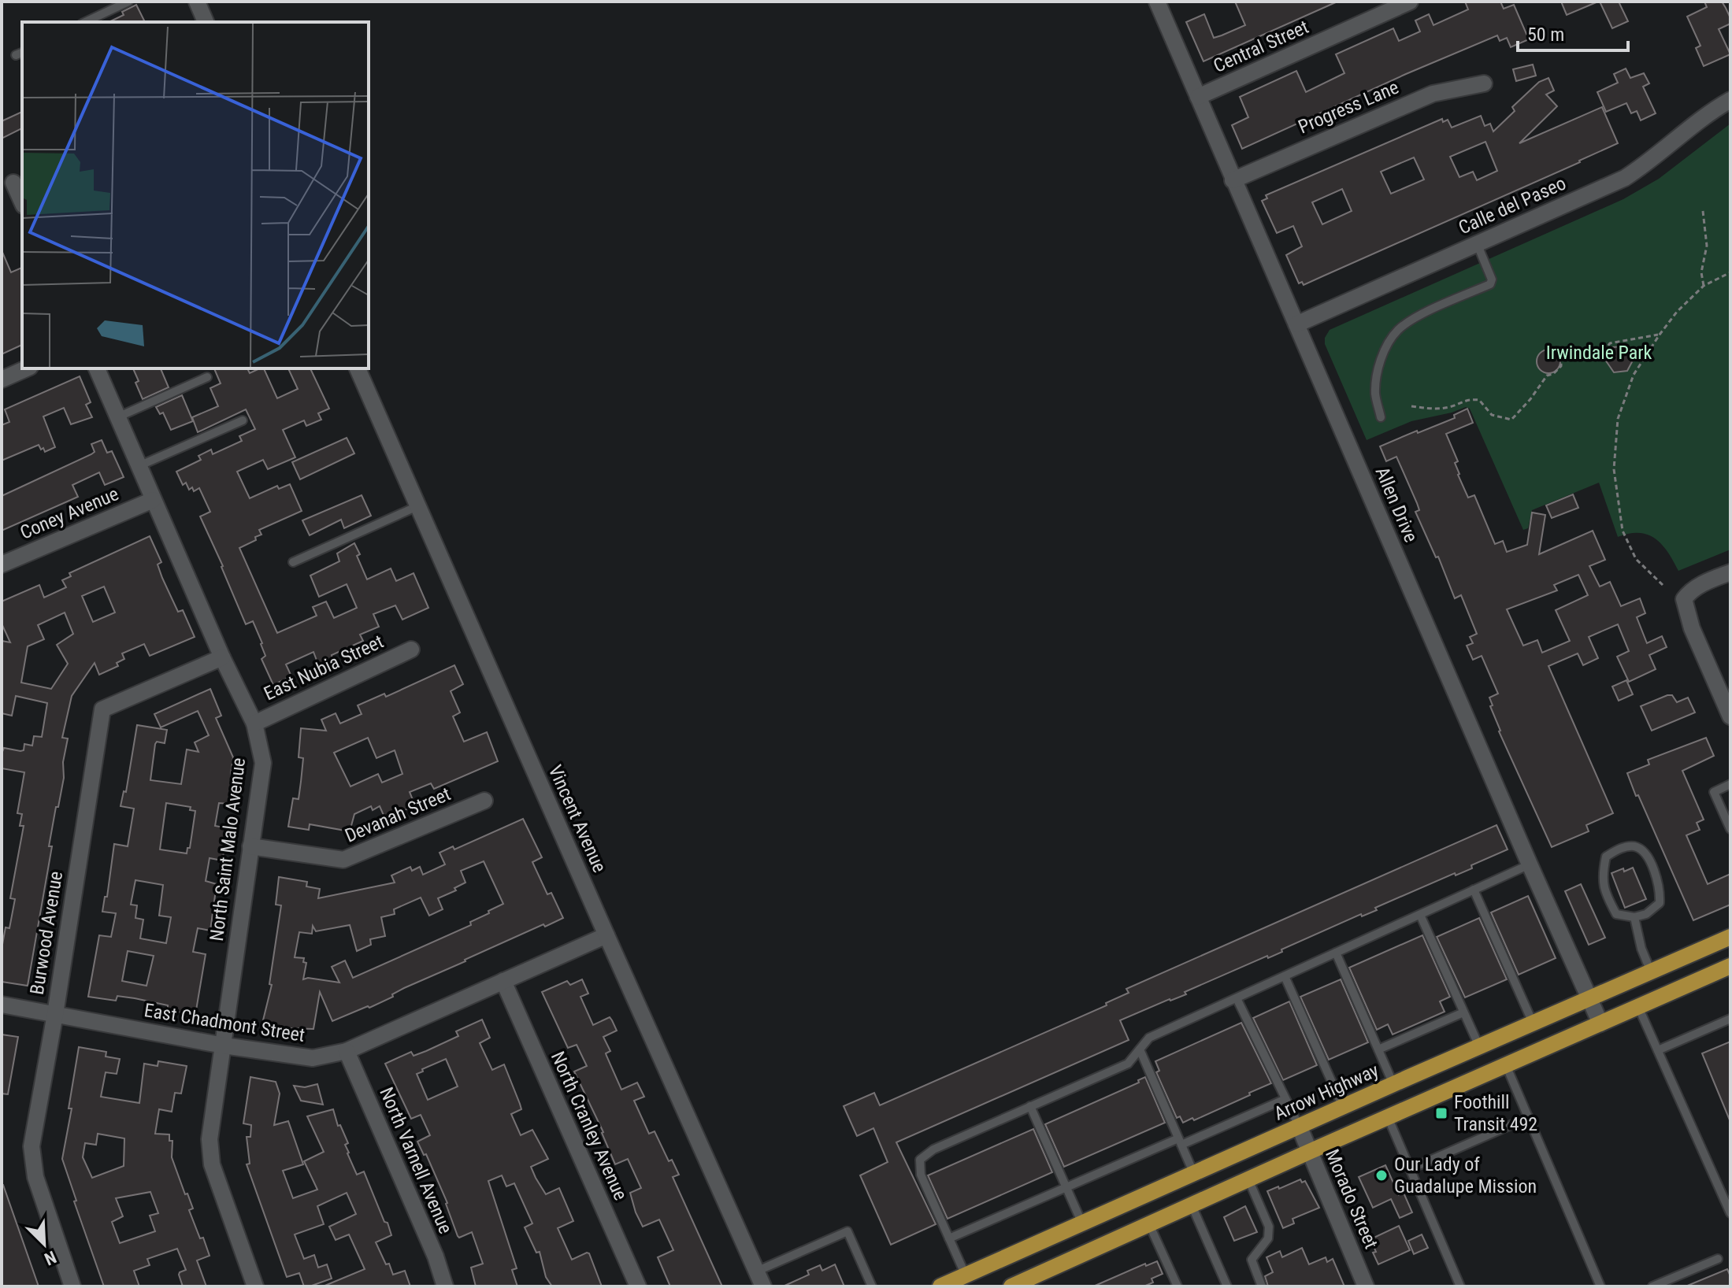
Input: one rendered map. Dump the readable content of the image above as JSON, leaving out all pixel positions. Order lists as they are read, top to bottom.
{
  "streets": {
    "main road": ["Arrow Highway"],
    "street": [
      "Central Street",
      "Progress Lane",
      "Calle del Paseo",
      "Allen Drive",
      "Coney Avenue",
      "East Nubia Street",
      "Devanah Street",
      "Vincent Avenue",
      "North Saint Malo Avenue",
      "Burwood Avenue",
      "East Chadmont Street",
      "North Cranley Avenue",
      "North Varnell Avenue",
      "Morado Street"
    ]
  },
  "crossings": [
    ["Central Street", "Allen Drive"],
    ["Progress Lane", "Allen Drive"],
    ["Calle del Paseo", "Allen Drive"],
    ["Allen Drive", "Arrow Highway"],
    ["Coney Avenue", "North Saint Malo Avenue"],
    ["East Nubia Street", "North Saint Malo Avenue"],
    ["Devanah Street", "North Saint Malo Avenue"],
    ["Vincent Avenue", "East Chadmont Street"],
    ["North Saint Malo Avenue", "Burwood Avenue"],
    ["North Saint Malo Avenue", "East Chadmont Street"],
    ["Burwood Avenue", "East Chadmont Street"],
    ["East Chadmont Street", "North Cranley Avenue"],
    ["East Chadmont Street", "North Varnell Avenue"],
    ["Arrow Highway", "Morado Street"]
  ],
  "parks": ["Irwindale Park"],
  "places": {
    "transit": ["Foothill Transit 492"],
    "other": ["Our Lady of Guadalupe Mission"]
  },
  "scale_bar": "50 m",
  "north": "bottom right"
}
